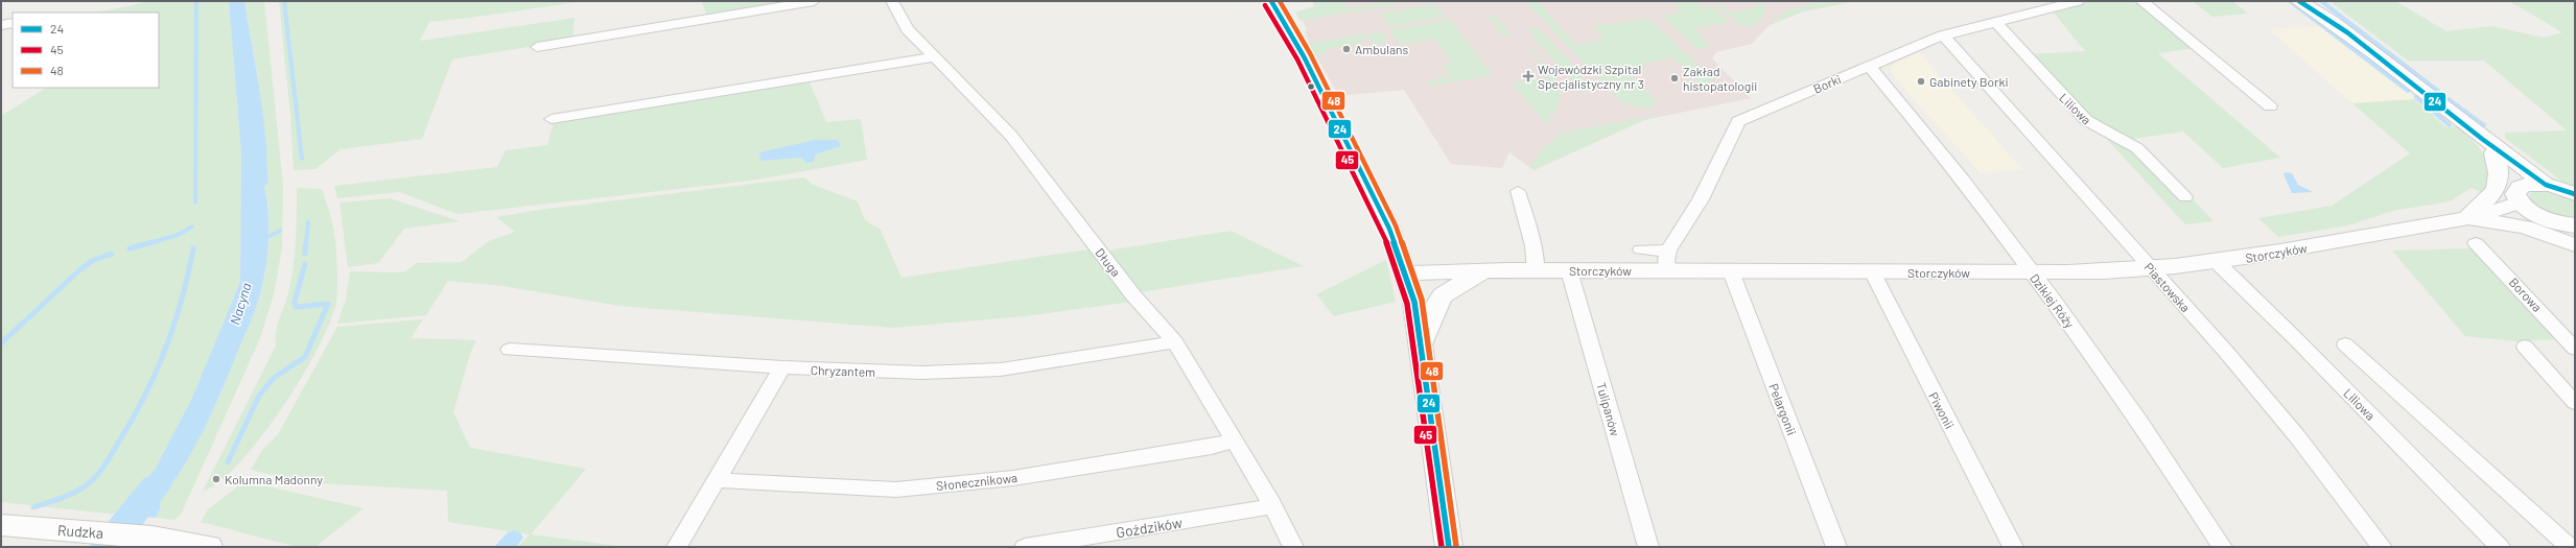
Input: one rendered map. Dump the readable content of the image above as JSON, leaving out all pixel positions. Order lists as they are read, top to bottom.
{
  "streets": {
    "main road": ["Rudzka"],
    "street": [
      "Borki",
      "Liliowa",
      "Storczyków",
      "Długa",
      "Piastowska",
      "Borowa",
      "Dzikiej Róży",
      "Chryzantem",
      "Tulipanów",
      "Pelargonii",
      "Piwonii",
      "Słonecznikowa",
      "Goździków"
    ]
  },
  "crossings": [
    ["Borki", "Liliowa"],
    ["Borki", "Storczyków"],
    ["Borki", "Piastowska"],
    ["Borki", "Dzikiej Róży"],
    ["Liliowa", "Storczyków"],
    ["Storczyków", "Piastowska"],
    ["Storczyków", "Dzikiej Róży"],
    ["Storczyków", "Tulipanów"],
    ["Storczyków", "Pelargonii"],
    ["Storczyków", "Piwonii"],
    ["Długa", "Chryzantem"],
    ["Długa", "Słonecznikowa"],
    ["Długa", "Goździków"]
  ],
  "water": ["Nacyna"],
  "places": {
    "other": [
      "Ambulans",
      "Zakład histopatologii",
      "Gabinety Borki",
      "Kolumna Madonny"
    ],
    "health": ["Wojewódzki Szpital Specjalistyczny nr 3"]
  },
  "lines": ["transit line 24", "transit line 48", "transit line 45"],
  "legend": ["24", "45", "48"]
}
